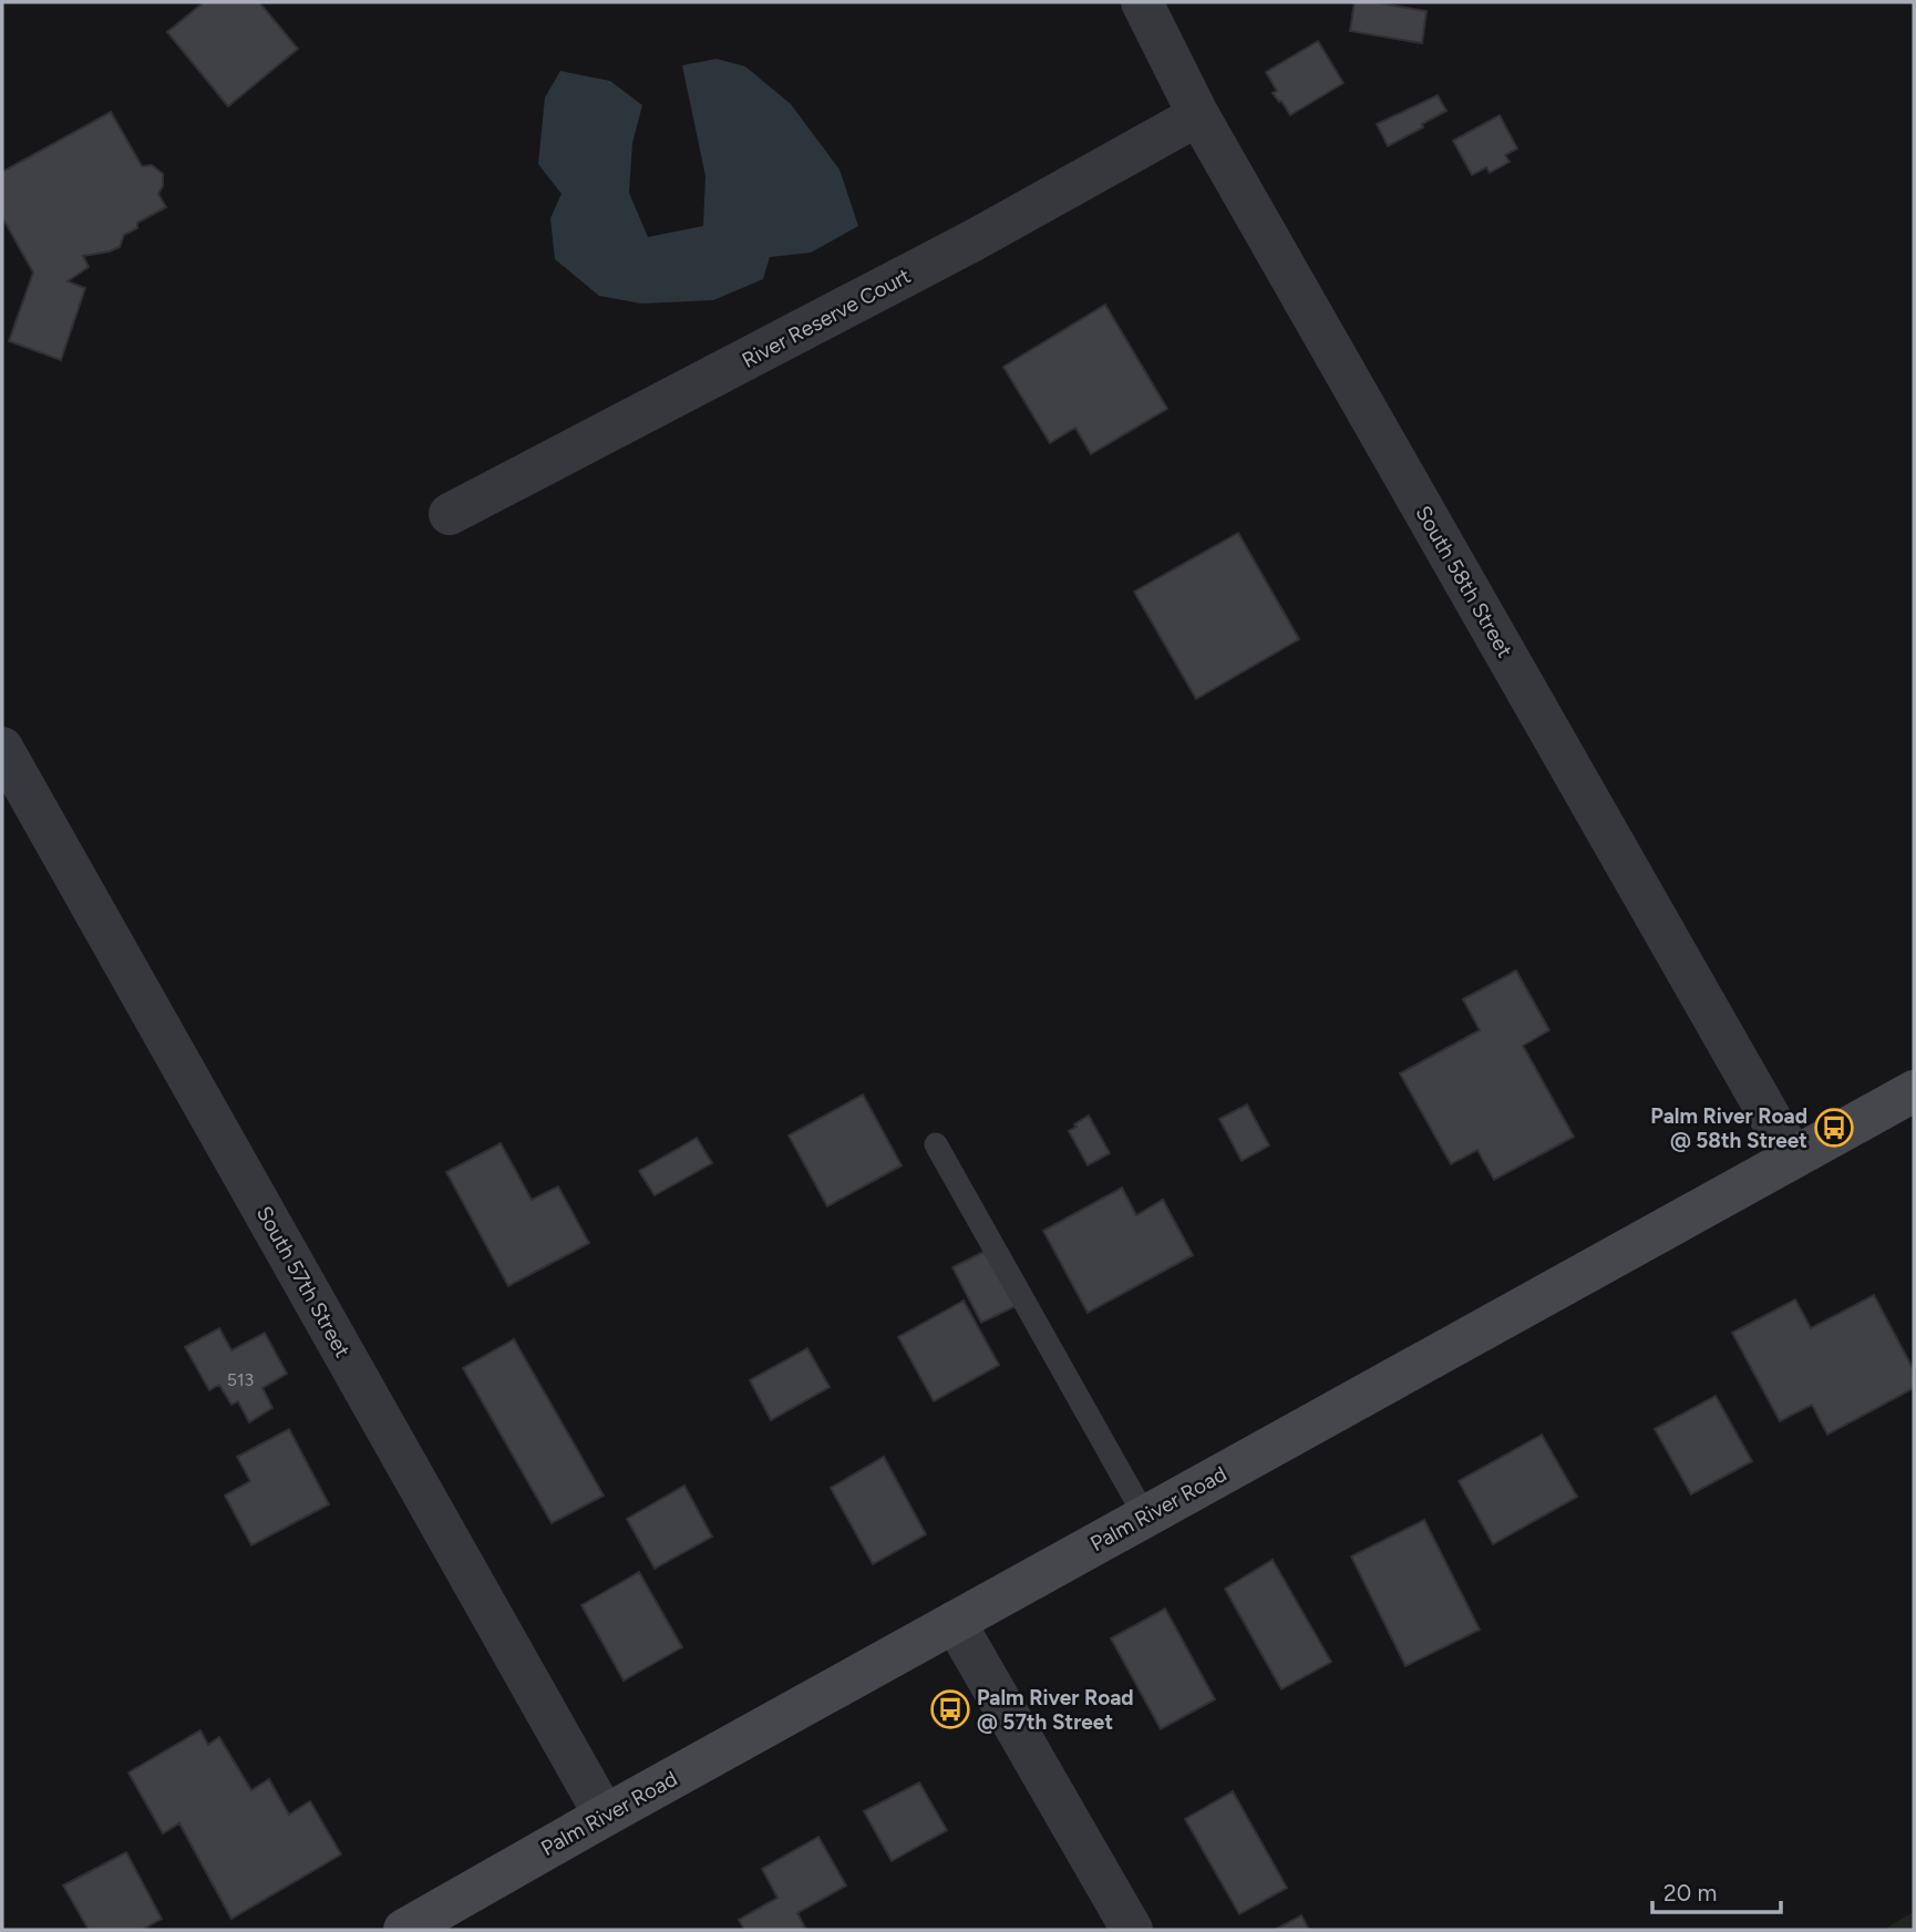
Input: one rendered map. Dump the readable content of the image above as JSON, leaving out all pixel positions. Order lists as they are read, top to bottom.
{
  "streets": {
    "street": [
      "River Reserve Court",
      "South 58th Street",
      "South 57th Street",
      "Palm River Road"
    ]
  },
  "crossings": [
    ["River Reserve Court", "South 58th Street"],
    ["South 58th Street", "Palm River Road"],
    ["South 57th Street", "Palm River Road"]
  ],
  "places": {
    "bus stop": ["Palm River Road @ 58th Street", "Palm River Road @ 57th Street"]
  },
  "house_numbers": ["513"],
  "scale_bar": "20 m"
}
